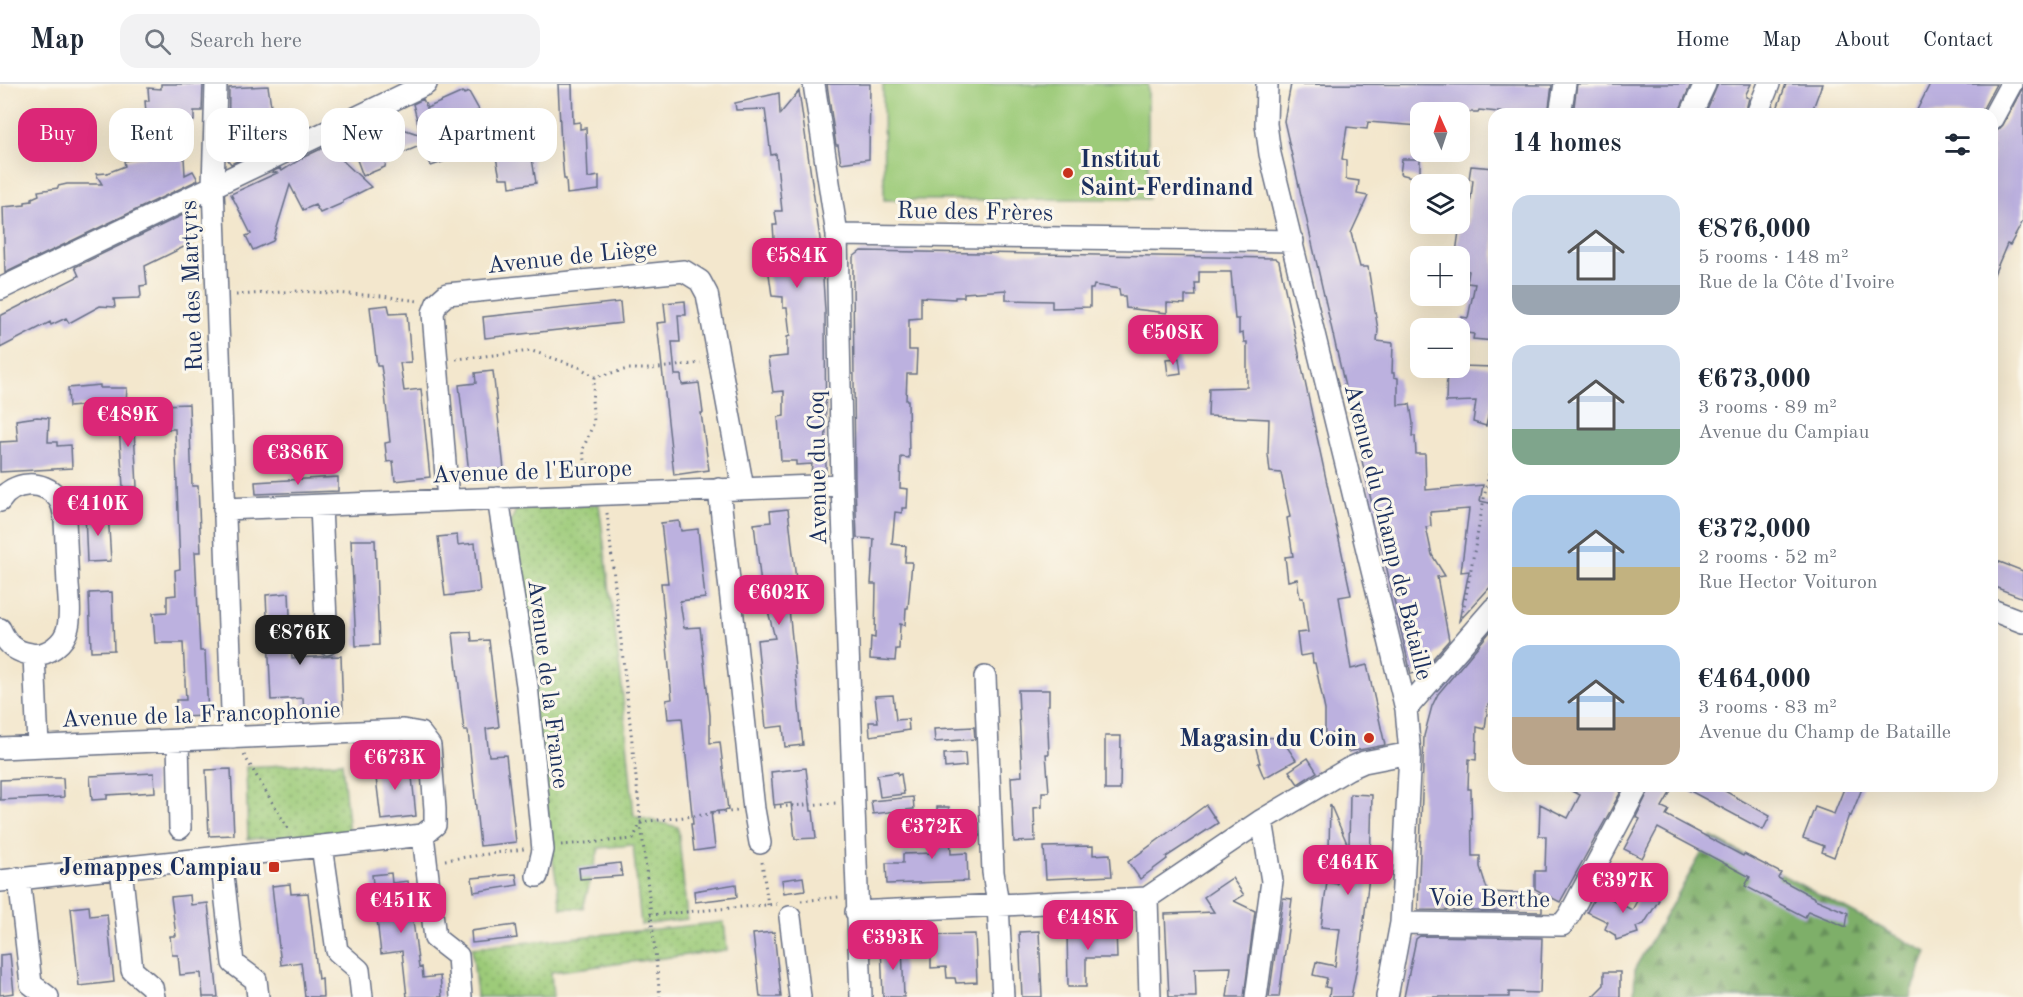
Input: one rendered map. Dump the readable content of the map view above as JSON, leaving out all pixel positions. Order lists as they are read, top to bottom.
{
  "streets": {
    "street": [
      "Rue des Frères",
      "Avenue de Liège",
      "Rue des Martyrs",
      "Avenue du Coq",
      "Avenue de l'Europe",
      "Avenue du Champ de Bataille",
      "Avenue de la France",
      "Avenue de la Francophonie",
      "Voie Berthe"
    ]
  },
  "crossings": [
    ["Rue des Frères", "Avenue du Coq"],
    ["Rue des Frères", "Avenue du Champ de Bataille"],
    ["Avenue de Liège", "Avenue de l'Europe"],
    ["Rue des Martyrs", "Avenue de l'Europe"],
    ["Rue des Martyrs", "Avenue de la Francophonie"],
    ["Avenue du Coq", "Avenue de l'Europe"],
    ["Avenue de l'Europe", "Avenue de la France"],
    ["Avenue du Champ de Bataille", "Voie Berthe"]
  ],
  "places": {
    "other": ["Institut Saint-Ferdinand", "Magasin du Coin"],
    "transit": ["Jemappes Campiau"]
  },
  "north": "top",
  "page": {
    "header": "Map",
    "search": "Search here",
    "nav": [
      "Home",
      "Map",
      "About",
      "Contact"
    ],
    "map_buttons": ["+", "−"],
    "chip": [
      "Buy",
      "Rent",
      "Filters",
      "New",
      "Apartment"
    ],
    "heading": "14 homes",
    "list": [
      {
        "name": "€876,000",
        "note": "5 rooms · 148 m² · Rue de la Côte d'Ivoire"
      },
      {
        "name": "€673,000",
        "note": "3 rooms · 89 m² · Avenue du Campiau"
      },
      {
        "name": "€372,000",
        "note": "2 rooms · 52 m² · Rue Hector Voituron"
      },
      {
        "name": "€464,000",
        "note": "3 rooms · 83 m² · Avenue du Champ de Bataille"
      }
    ],
    "price": [
      "€584K",
      "€508K",
      "€489K",
      "€386K",
      "€410K",
      "€602K",
      "€876K",
      "€673K",
      "€372K",
      "€464K",
      "€397K",
      "€451K",
      "€448K",
      "€393K"
    ]
  }
}
